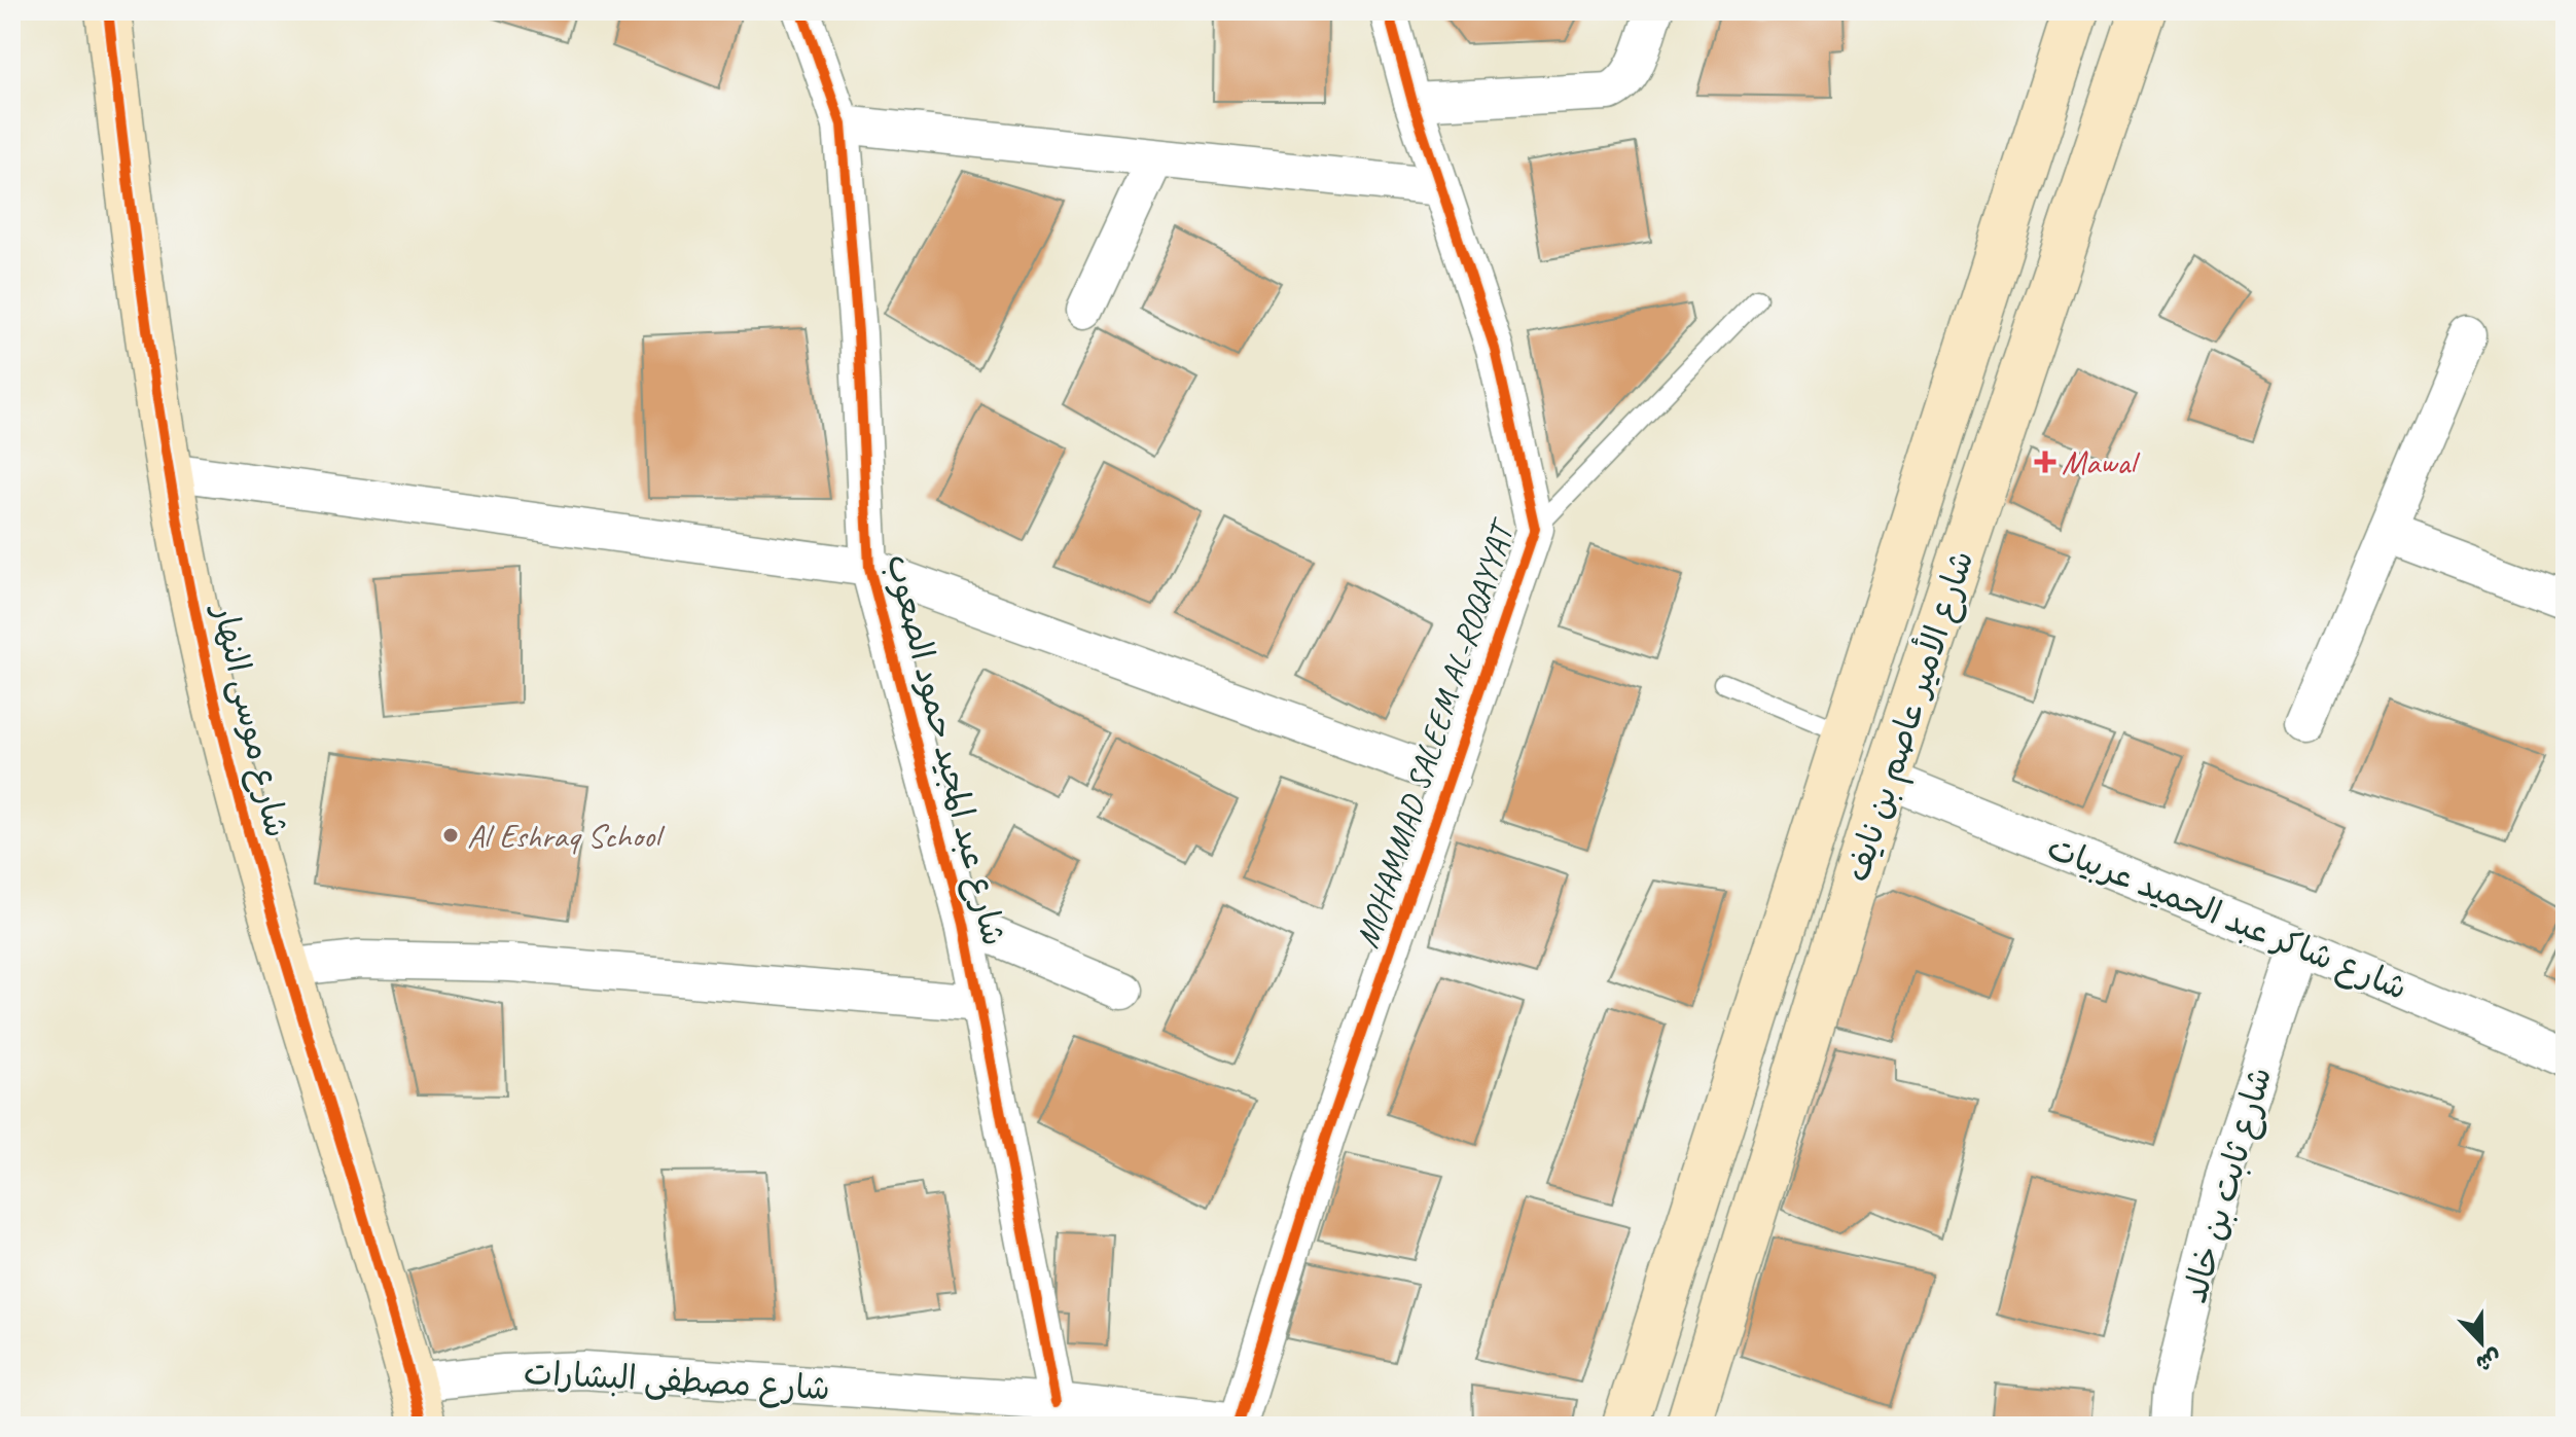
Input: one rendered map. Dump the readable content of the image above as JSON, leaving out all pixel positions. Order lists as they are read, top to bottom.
{
  "streets": {
    "main road": ["شارع الأمير عاصم بن نايف", "شارع موسى النهار"],
    "street": [
      "MOHAMMAD SALEEM AL-ROQAYYAT",
      "شارع عبد المجيد حمود الصعوب",
      "شارع شاكر عبد الحميد عربيات",
      "شارع ثابت بن خالد",
      "شارع مصطفى البشارات"
    ]
  },
  "crossings": [
    ["شارع الأمير عاصم بن نايف", "شارع شاكر عبد الحميد عربيات"],
    ["شارع موسى النهار", "شارع مصطفى البشارات"],
    ["MOHAMMAD SALEEM AL-ROQAYYAT", "شارع مصطفى البشارات"],
    ["شارع عبد المجيد حمود الصعوب", "شارع مصطفى البشارات"],
    ["شارع شاكر عبد الحميد عربيات", "شارع ثابت بن خالد"]
  ],
  "places": {
    "health": ["Mawal"],
    "other": ["Al Eshraq School"]
  },
  "north": "bottom"
}
